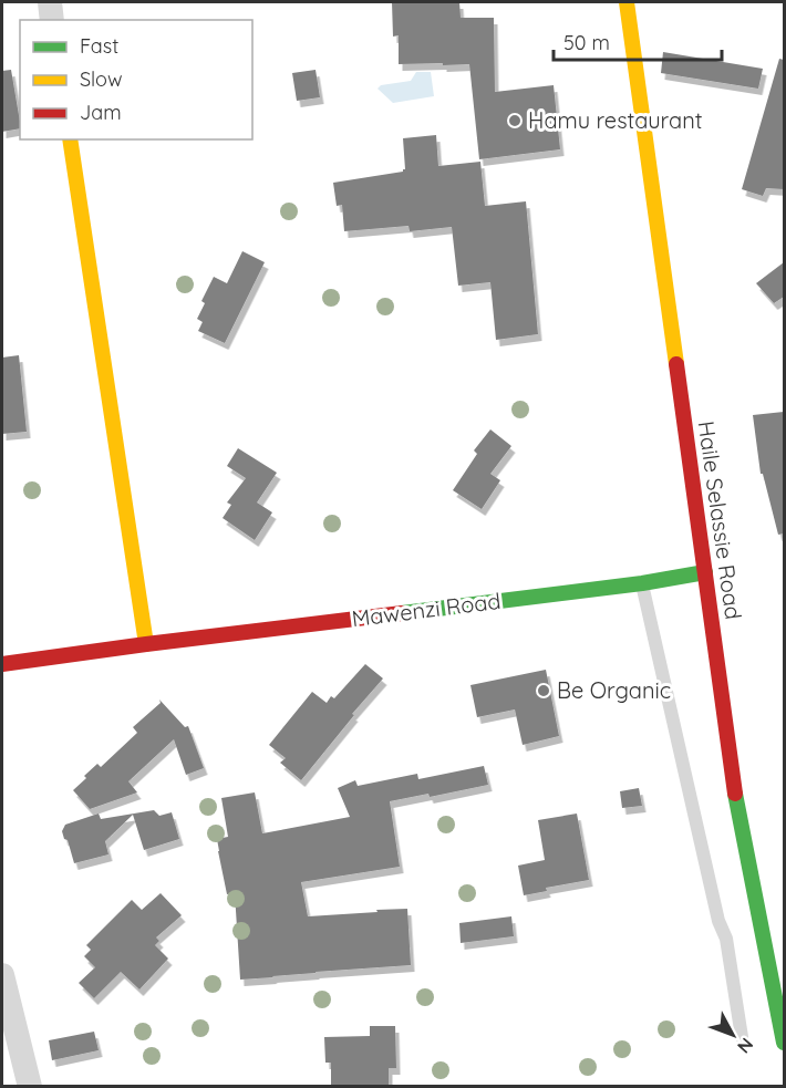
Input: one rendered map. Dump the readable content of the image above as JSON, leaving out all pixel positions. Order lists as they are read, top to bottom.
{
  "streets": {
    "street": ["Haile Selassie Road", "Mawenzi Road"]
  },
  "crossings": [
    ["Haile Selassie Road", "Mawenzi Road"]
  ],
  "places": ["Hamu restaurant", "Be Organic"],
  "legend": ["Fast", "Slow", "Jam"],
  "scale_bar": "50 m",
  "north": "bottom right"
}
